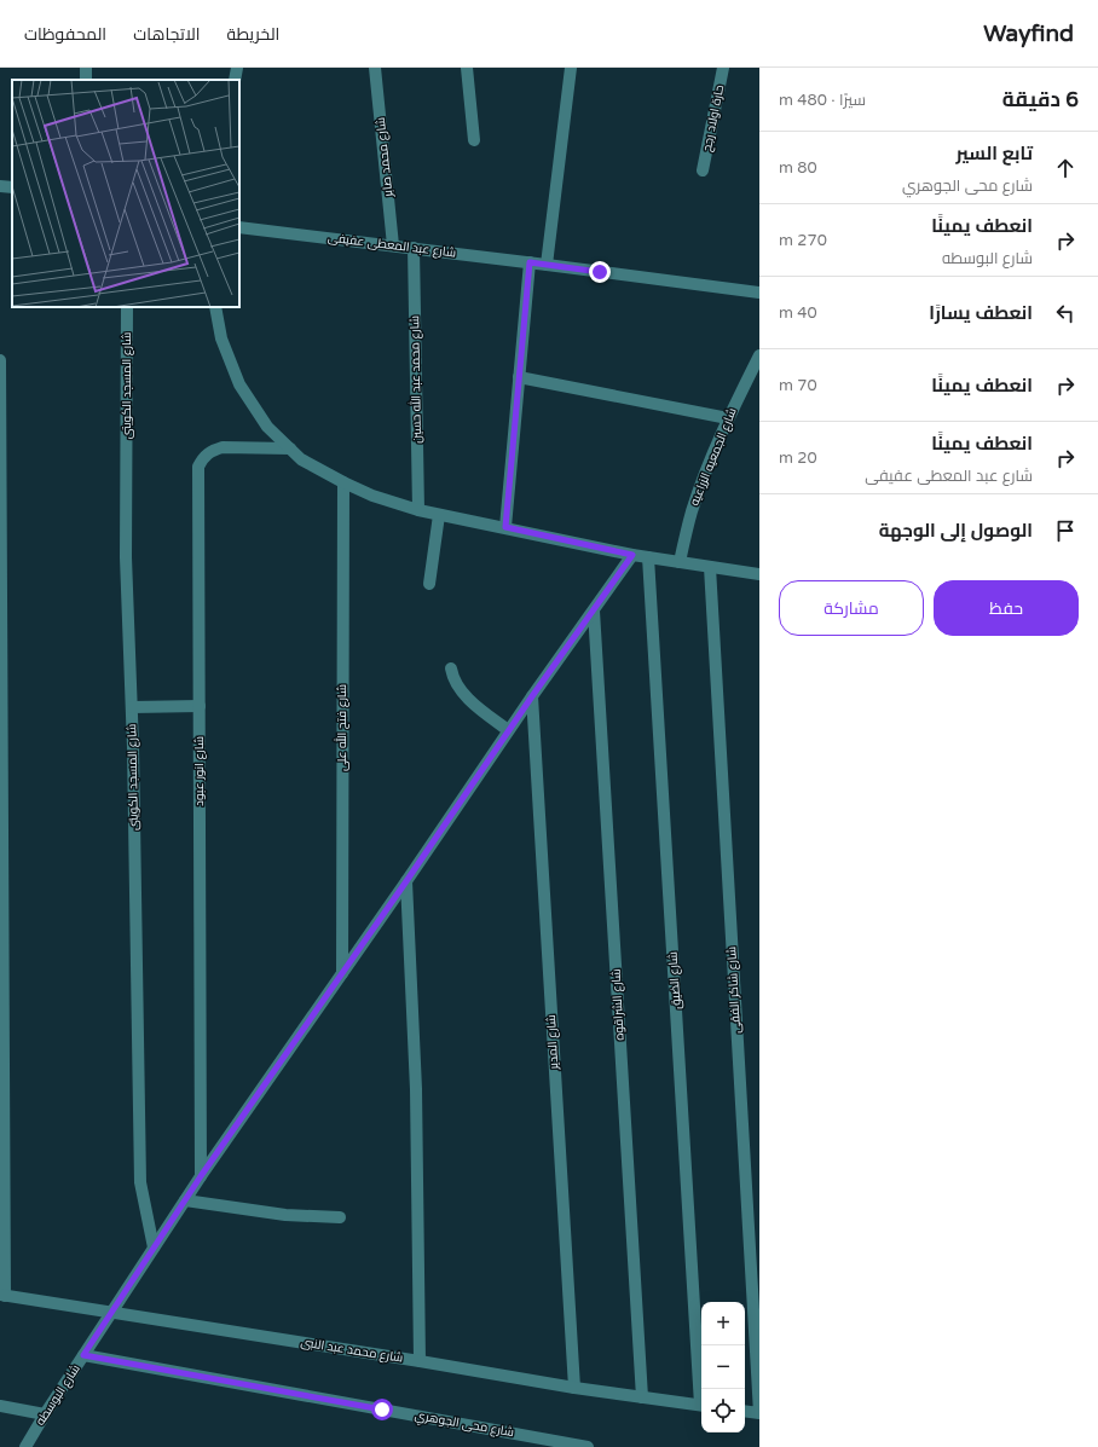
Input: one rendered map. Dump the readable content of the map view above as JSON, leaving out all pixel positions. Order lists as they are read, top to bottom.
{
  "streets": {
    "street": [
      "حارة اولاد رجح",
      "شارع محمد صابر",
      "شارع عبد المعطى عفيفى",
      "شارع محمد عبد الله حسين",
      "شارع المسجد الكويتى",
      "شارع الجمعيه الزراعيه",
      "شارع فتح الله على",
      "شارع انور عبود",
      "شارع الضيق",
      "شارع شاكر الفقى",
      "شارع الشراقوه",
      "شارع المدير",
      "شارع محمد عبد النبى",
      "شارع البوسطه",
      "شارع محى الجوهري"
    ]
  },
  "crossings": [
    ["شارع محمد صابر", "شارع عبد المعطى عفيفى"],
    ["شارع عبد المعطى عفيفى", "شارع محمد عبد الله حسين"],
    ["شارع المسجد الكويتى", "شارع البوسطه"],
    ["شارع فتح الله على", "شارع البوسطه"],
    ["شارع انور عبود", "شارع البوسطه"],
    ["شارع الشراقوه", "شارع محمد عبد النبى"],
    ["شارع الشراقوه", "شارع البوسطه"],
    ["شارع المدير", "شارع محمد عبد النبى"],
    ["شارع المدير", "شارع البوسطه"],
    ["شارع محمد عبد النبى", "شارع البوسطه"],
    ["شارع البوسطه", "شارع محى الجوهري"]
  ],
  "page": {
    "header": "Wayfind",
    "nav": ["الخريطة", "الاتجاهات", "المحفوظات"],
    "heading": ["6 دقيقة", "سيرًا · 480 m"],
    "list": [
      ["تابع السير", "شارع محى الجوهري", "80 m"],
      ["انعطف يمينًا", "شارع البوسطه", "270 m"],
      ["انعطف يسارًا", "40 m"],
      ["انعطف يمينًا", "70 m"],
      ["انعطف يمينًا", "شارع عبد المعطى عفيفى", "20 m"],
      "الوصول إلى الوجهة"
    ],
    "buttons": ["حفظ", "مشاركة"],
    "map_buttons": ["+", "−"]
  }
}
